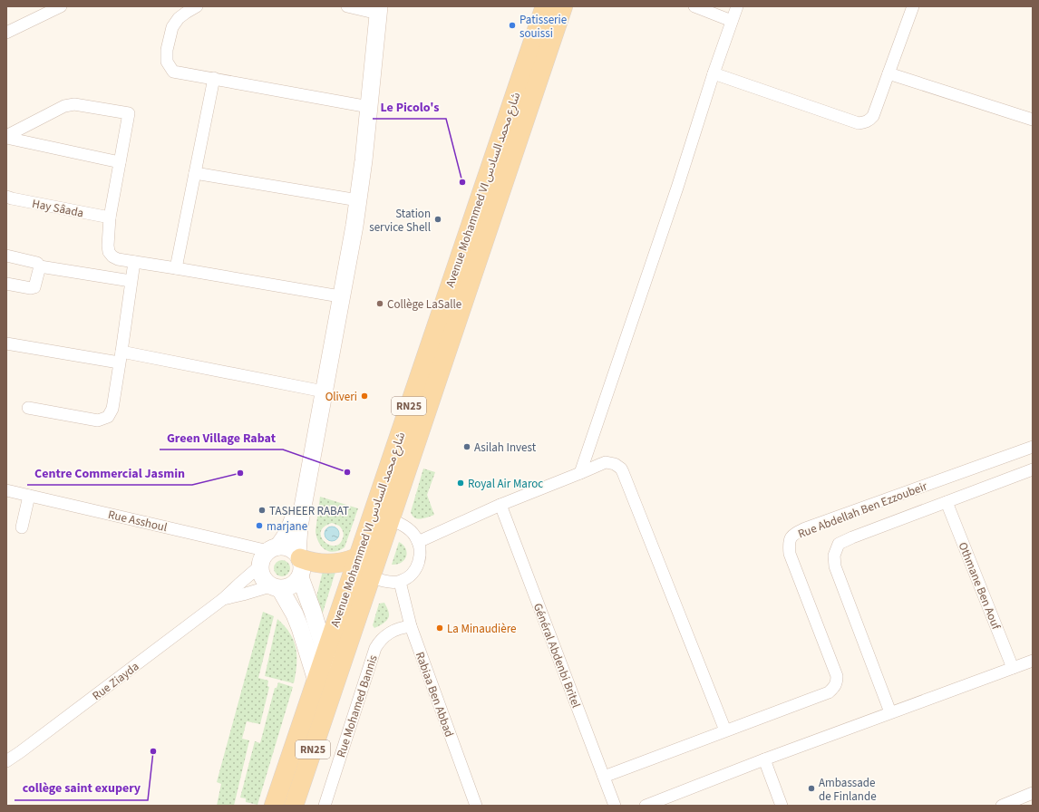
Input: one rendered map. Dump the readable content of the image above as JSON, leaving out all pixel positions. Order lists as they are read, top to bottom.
{
  "streets": {
    "main road": ["Avenue Mohammed VI شارع محمد السادس", "RN25"],
    "street": [
      "Hay Sâada",
      "Rue Abdellah Ben Ezzoubeir",
      "Rue Asshoul",
      "Othmane Ben Aouf",
      "Général Abdenbi Britel",
      "Rue Ziayda",
      "Rabiaa Ben Abbad",
      "Rue Mohamed Bannis"
    ]
  },
  "crossings": [
    ["Rue Abdellah Ben Ezzoubeir", "Othmane Ben Aouf"],
    ["Rue Asshoul", "Rue Ziayda"],
    ["Rabiaa Ben Abbad", "Rue Mohamed Bannis"]
  ],
  "places": [
    "Patisserie souissi",
    "Le Picolo's",
    "Station service Shell",
    "Collège LaSalle",
    "Oliveri",
    "Asilah Invest",
    "Green Village Rabat",
    "Centre Commercial Jasmin",
    "Royal Air Maroc",
    "TASHEER RABAT",
    "marjane",
    "La Minaudière",
    "collège saint exupery",
    "Ambassade de Finlande"
  ]
}
